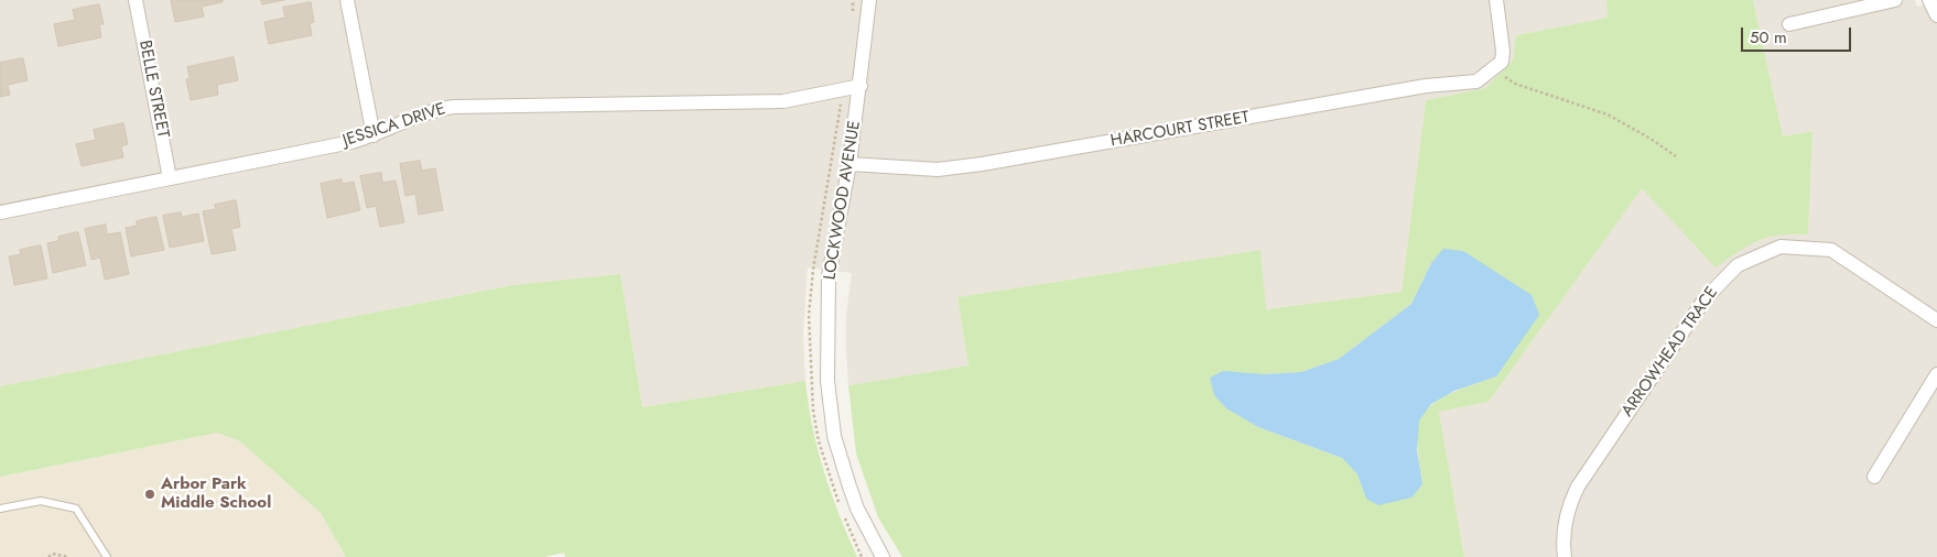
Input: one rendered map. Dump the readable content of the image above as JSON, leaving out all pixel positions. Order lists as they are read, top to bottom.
{
  "streets": {
    "street": [
      "BELLE STREET",
      "JESSICA DRIVE",
      "HARCOURT STREET",
      "LOCKWOOD AVENUE",
      "ARROWHEAD TRACE"
    ]
  },
  "crossings": [
    ["BELLE STREET", "JESSICA DRIVE"],
    ["JESSICA DRIVE", "LOCKWOOD AVENUE"],
    ["HARCOURT STREET", "LOCKWOOD AVENUE"]
  ],
  "places": ["Arbor Park Middle School"],
  "scale_bar": "50 m"
}
